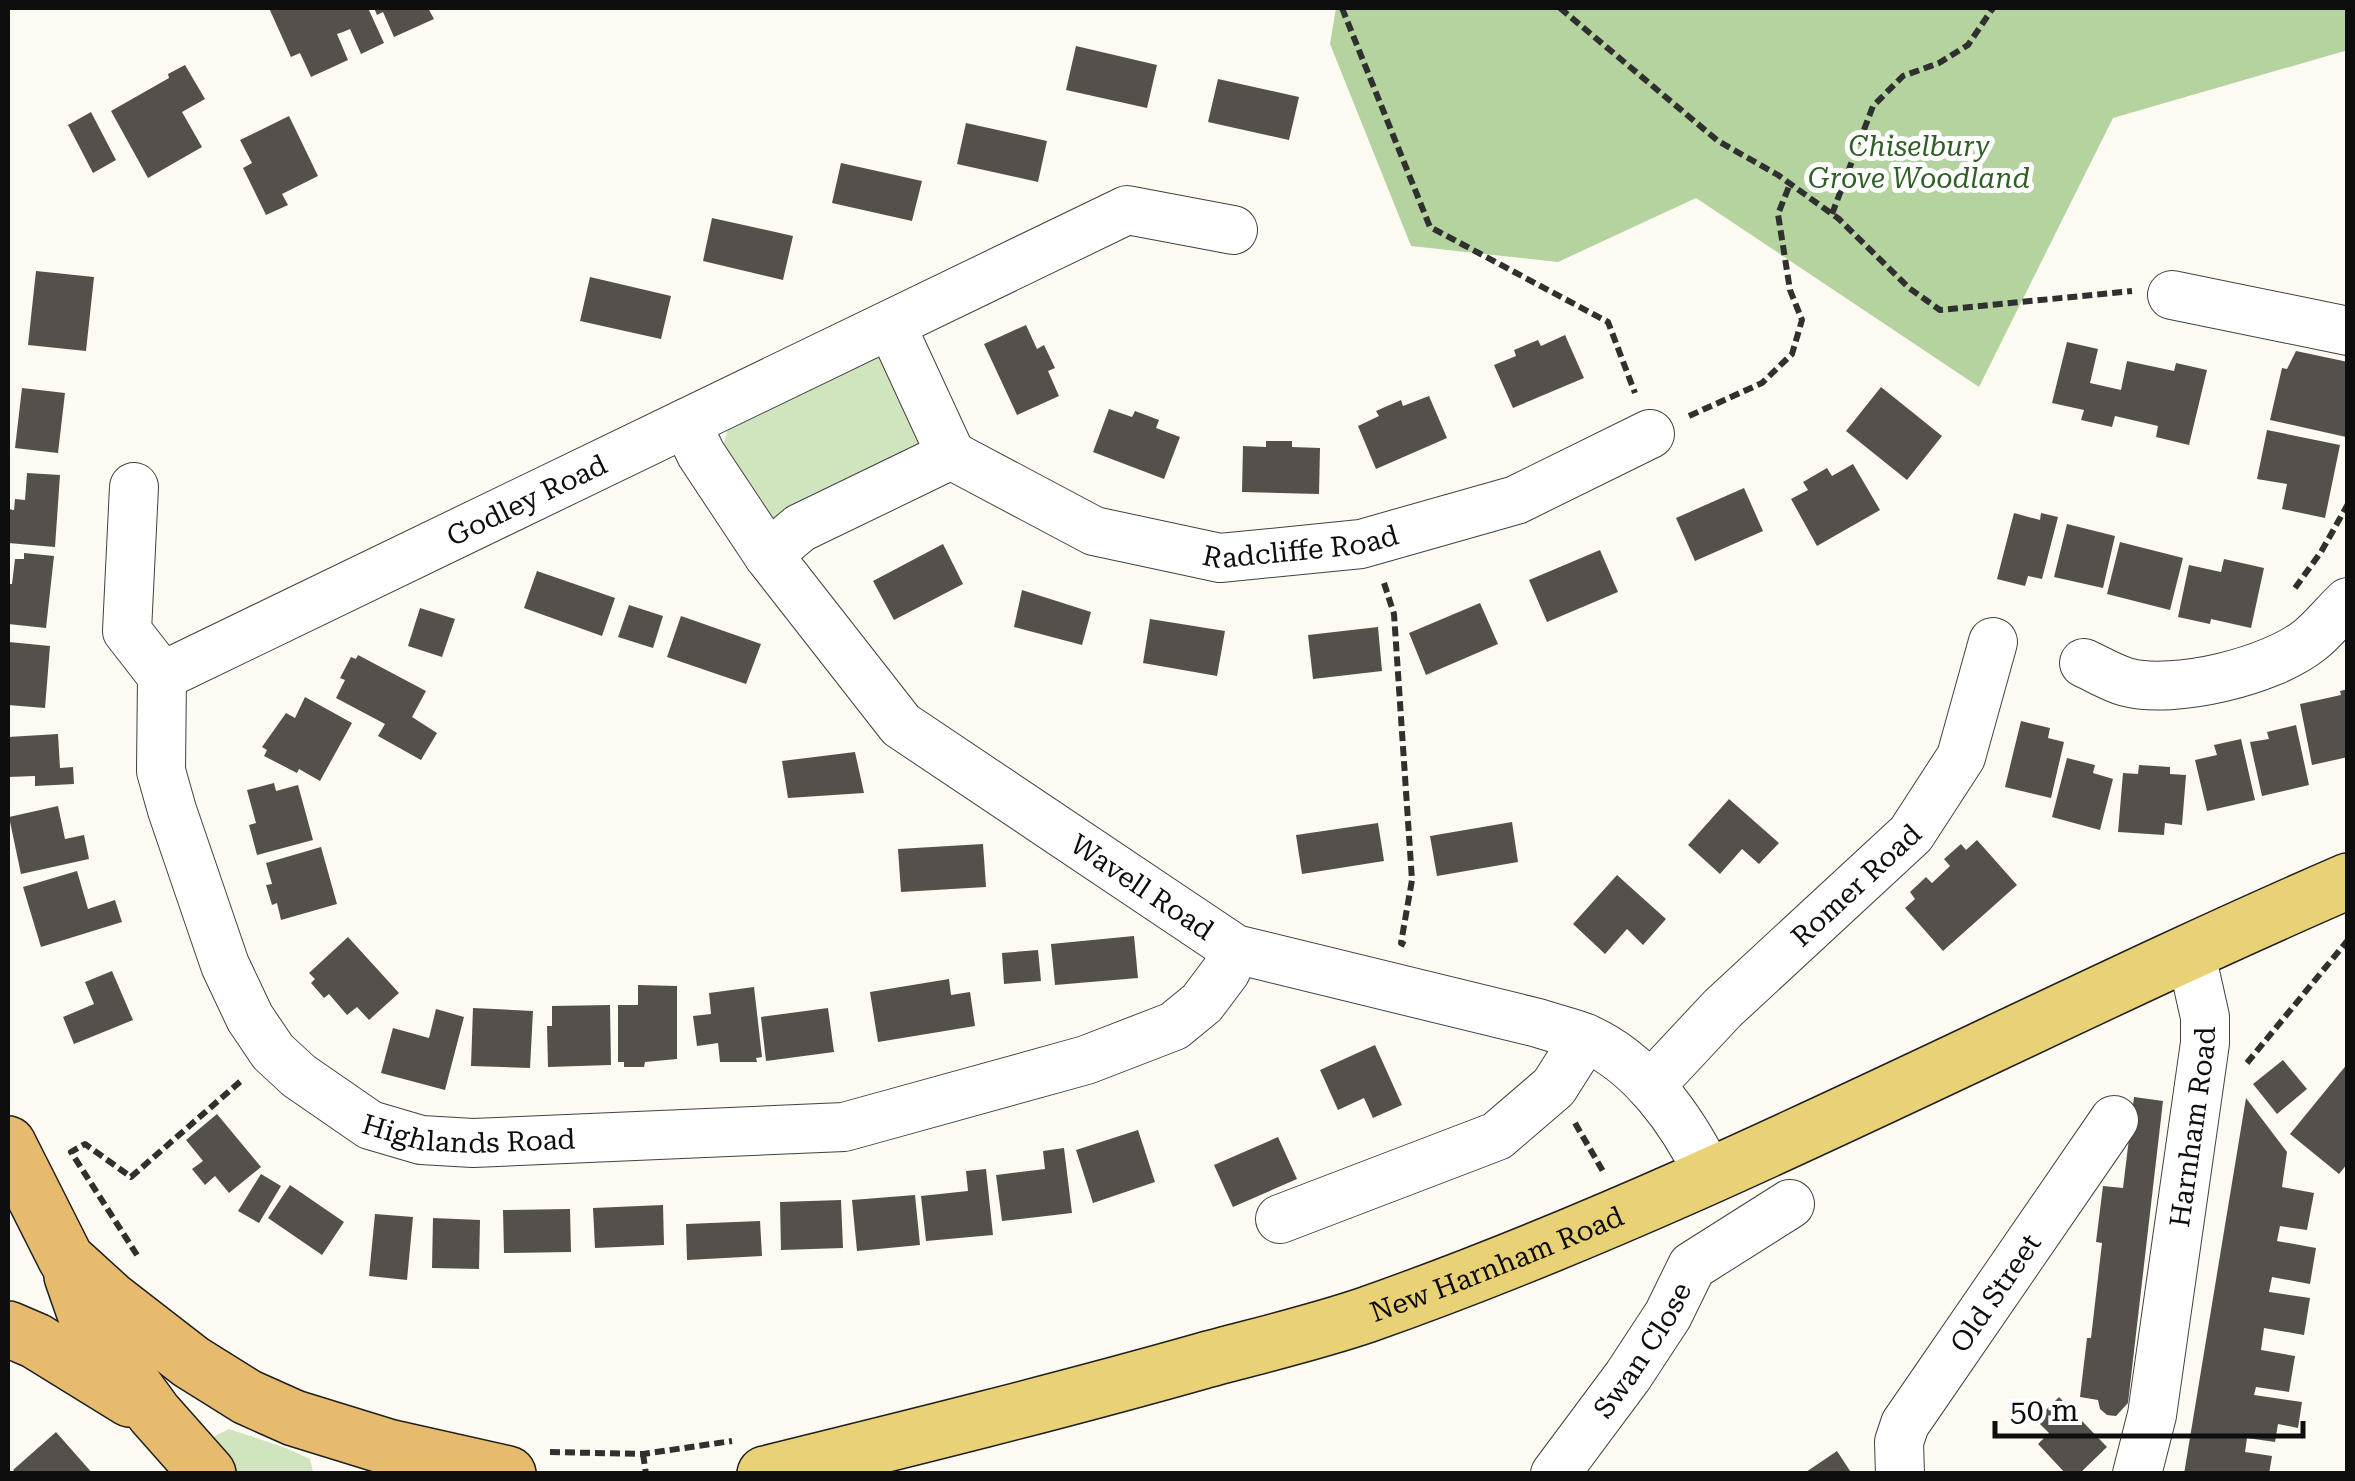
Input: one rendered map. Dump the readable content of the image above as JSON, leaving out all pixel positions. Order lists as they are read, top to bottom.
{
  "streets": {
    "main road": ["New Harnham Road"],
    "street": [
      "Godley Road",
      "Radcliffe Road",
      "Romer Road",
      "Wavell Road",
      "Highlands Road",
      "Harnham Road",
      "Old Street",
      "Swan Close"
    ]
  },
  "crossings": [
    ["Godley Road", "Wavell Road"],
    ["Godley Road", "Highlands Road"],
    ["Romer Road", "Wavell Road"],
    ["Wavell Road", "Highlands Road"],
    ["Wavell Road", "New Harnham Road"],
    ["Harnham Road", "New Harnham Road"]
  ],
  "parks": ["Chiselbury Grove Woodland"],
  "scale_bar": "50 m"
}
